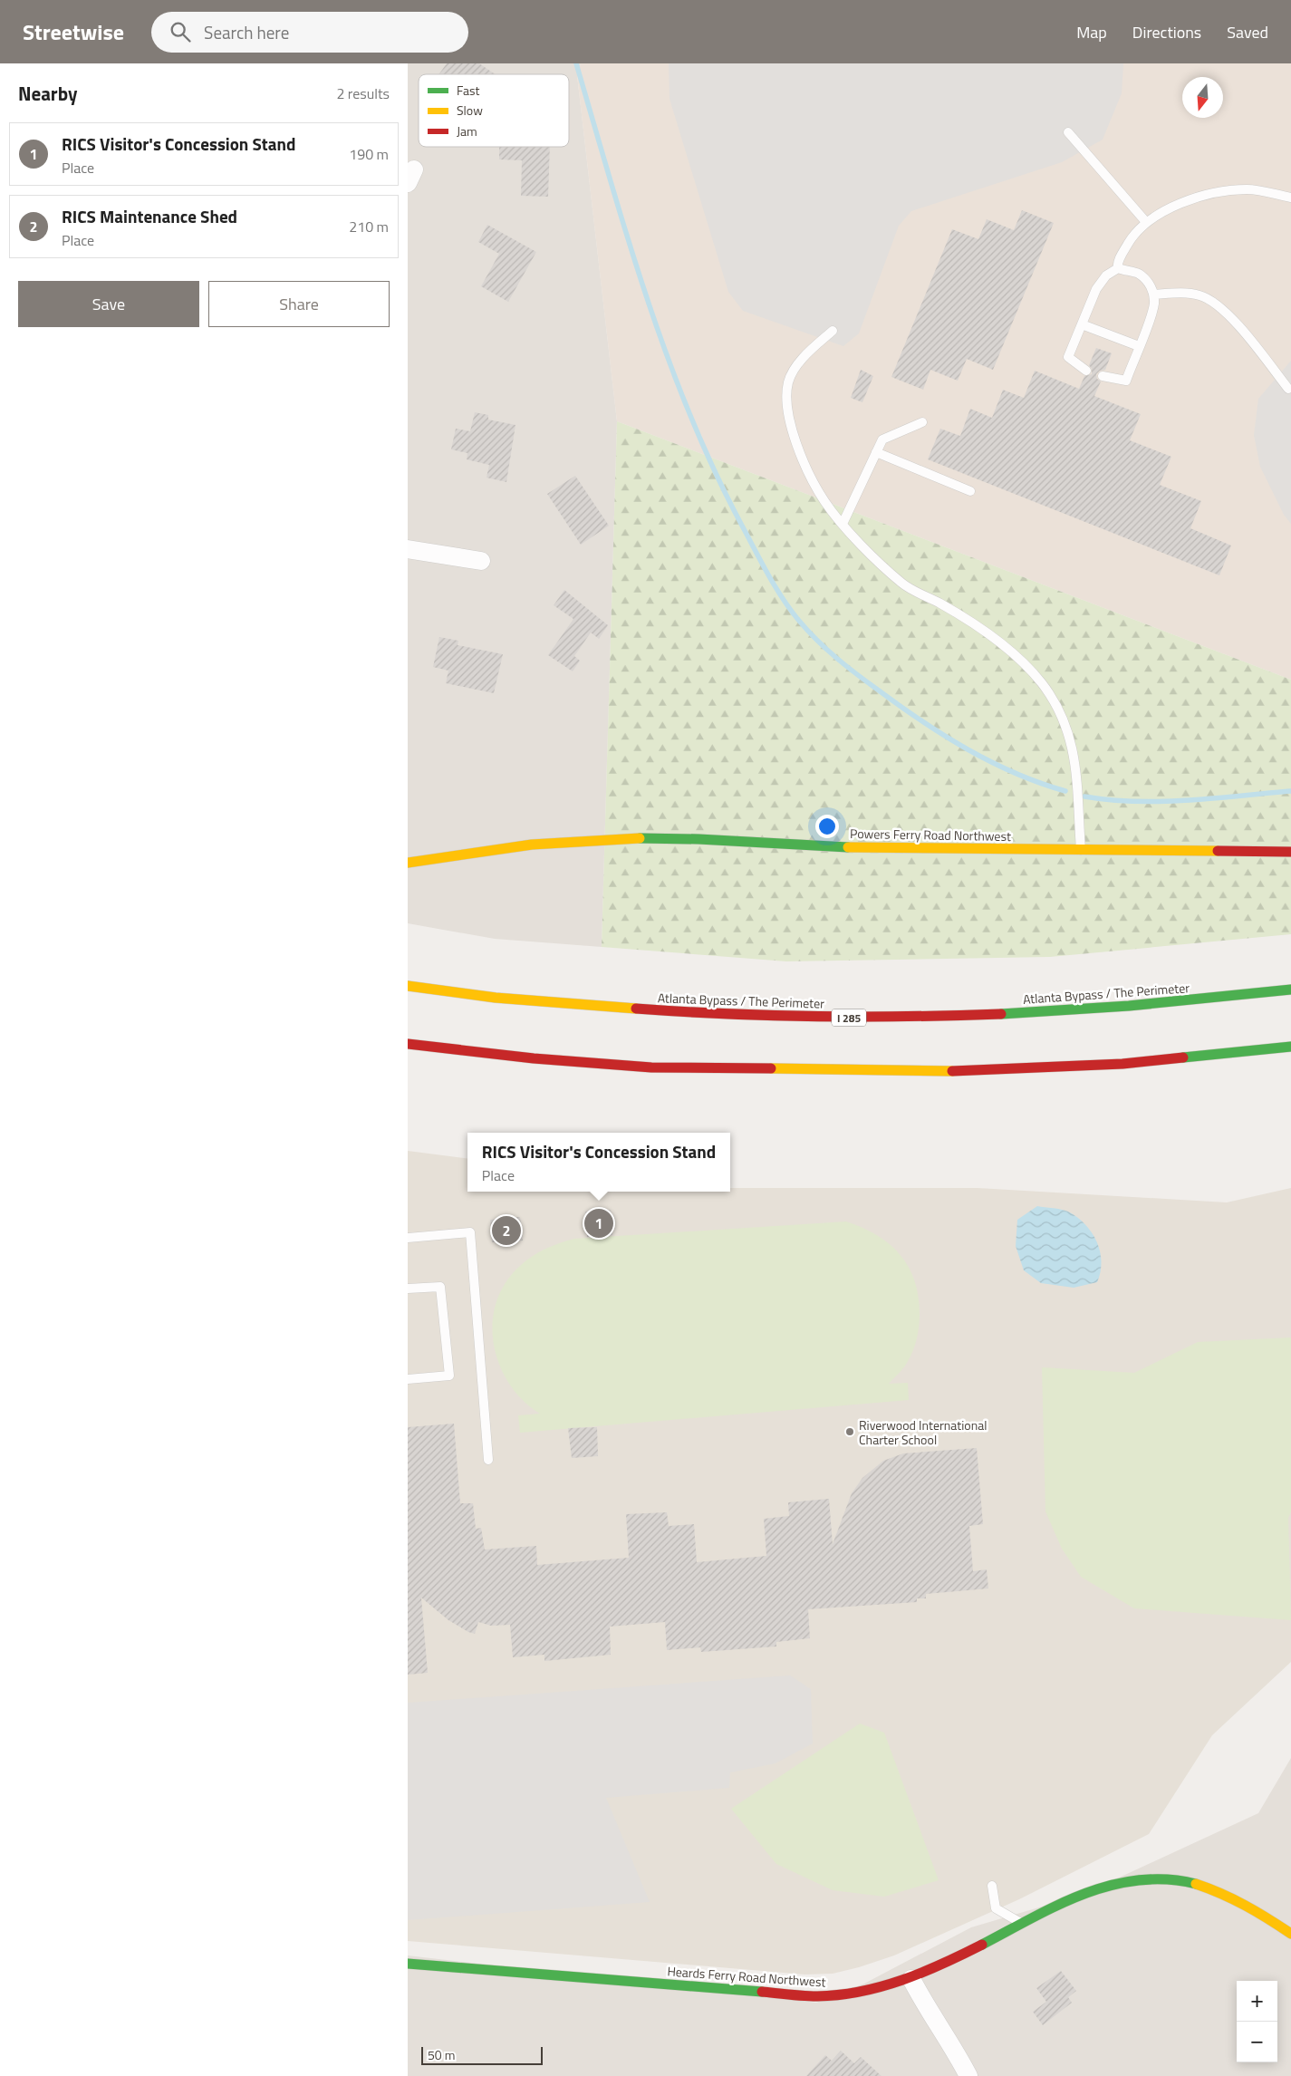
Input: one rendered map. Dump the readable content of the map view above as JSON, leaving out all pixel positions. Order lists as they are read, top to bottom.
{
  "streets": {
    "main road": [
      "Powers Ferry Road Northwest",
      "Atlanta Bypass / The Perimeter",
      "I 285",
      "Heards Ferry Road Northwest"
    ]
  },
  "places": ["Riverwood International Charter School"],
  "legend": ["Fast", "Slow", "Jam"],
  "scale_bar": "50 m",
  "north": "bottom",
  "page": {
    "header": "Streetwise",
    "search": "Search here",
    "nav": ["Map", "Directions", "Saved"],
    "heading": ["Nearby", "2 results"],
    "list": [
      {
        "mark": "1",
        "name": "RICS Visitor's Concession Stand",
        "note": "Place",
        "value": "190 m"
      },
      {
        "mark": "2",
        "name": "RICS Maintenance Shed",
        "note": "Place",
        "value": "210 m"
      }
    ],
    "buttons": ["Save", "Share"],
    "popup": ["RICS Visitor's Concession Stand", "Place"],
    "pins": ["1", "2"],
    "map_buttons": ["+", "−"],
    "scale": "50 m"
  }
}
